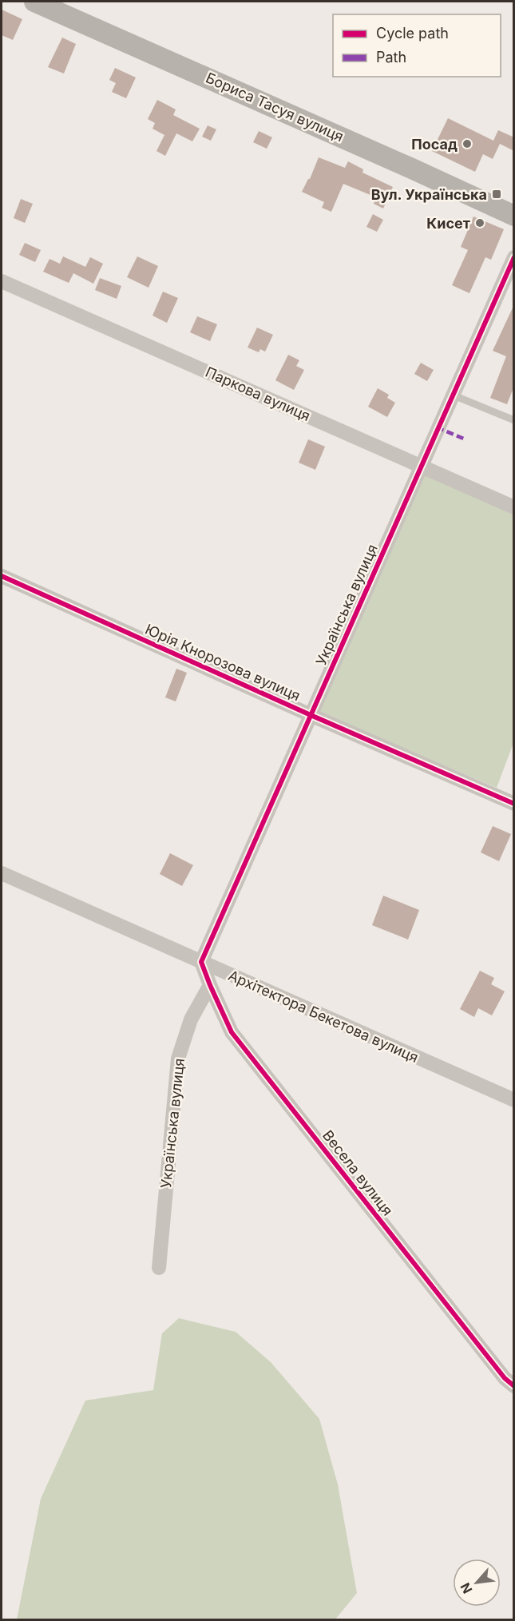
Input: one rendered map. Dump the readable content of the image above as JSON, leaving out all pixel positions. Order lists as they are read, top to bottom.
{
  "streets": {
    "street": [
      "Бориса Тасуя вулиця",
      "Паркова вулиця",
      "Українська вулиця",
      "Юрія Кнорозова вулиця",
      "Архітектора Бекетова вулиця",
      "Весела вулиця"
    ]
  },
  "crossings": [
    ["Паркова вулиця", "Українська вулиця"],
    ["Українська вулиця", "Юрія Кнорозова вулиця"],
    ["Українська вулиця", "Архітектора Бекетова вулиця"],
    ["Українська вулиця", "Весела вулиця"],
    ["Архітектора Бекетова вулиця", "Весела вулиця"]
  ],
  "places": {
    "other": ["Посад", "Кисет"],
    "transit": ["Вул. Українська"]
  },
  "legend": ["Cycle path", "Path"],
  "north": "bottom left"
}
